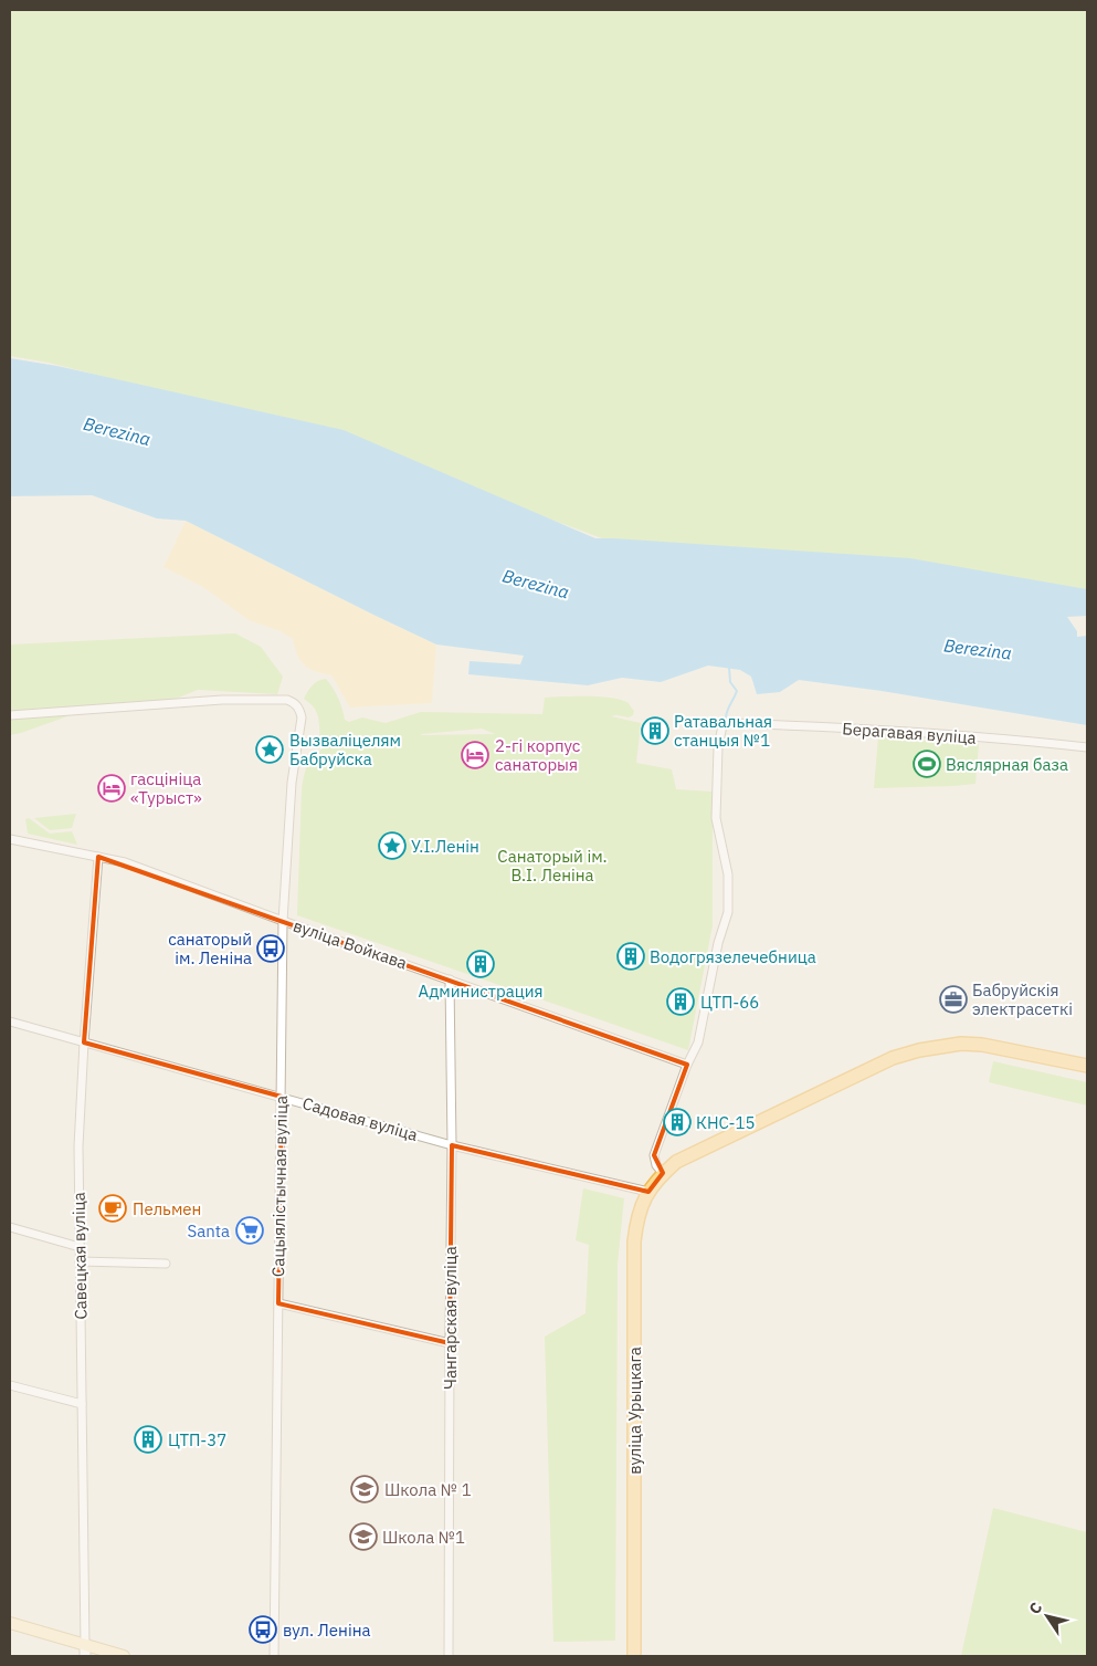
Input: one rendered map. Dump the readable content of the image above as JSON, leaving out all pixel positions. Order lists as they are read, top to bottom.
{
  "streets": {
    "main road": ["вуліца Урыцкага"],
    "street": [
      "Берагавая вуліца",
      "вуліца Войкава",
      "Садовая вуліца",
      "Сацыялістычная вуліца",
      "Савецкая вуліца",
      "Чангарская вуліца"
    ]
  },
  "crossings": [
    ["Берагавая вуліца", "вуліца Войкава"],
    ["вуліца Войкава", "Сацыялістычная вуліца"],
    ["вуліца Войкава", "Савецкая вуліца"],
    ["вуліца Войкава", "Чангарская вуліца"],
    ["Садовая вуліца", "Сацыялістычная вуліца"],
    ["Садовая вуліца", "Савецкая вуліца"],
    ["Садовая вуліца", "Чангарская вуліца"],
    ["Садовая вуліца", "вуліца Урыцкага"]
  ],
  "water": ["Berezina"],
  "parks": ["Санаторый ім. В.І. Леніна"],
  "places": {
    "building": [
      "Ратавальная станцыя №1",
      "Водогрязелечебница",
      "Администрация",
      "ЦТП-66",
      "КНС-15",
      "ЦТП-37"
    ],
    "place": ["Вызваліцелям Бабруйска", "У.І.Ленін"],
    "hotel": ["2-гі корпус санаторыя", "гасцініца «Турыст»"],
    "sports": ["Вяслярная база"],
    "bus stop": ["санаторый ім. Леніна", "вул. Леніна"],
    "office": ["Бабруйскія электрасеткі"],
    "cafe": ["Пельмен"],
    "supermarket": ["Santa"],
    "school or university": ["Школа № 1", "Школа №1"]
  },
  "north": "top left"
}
